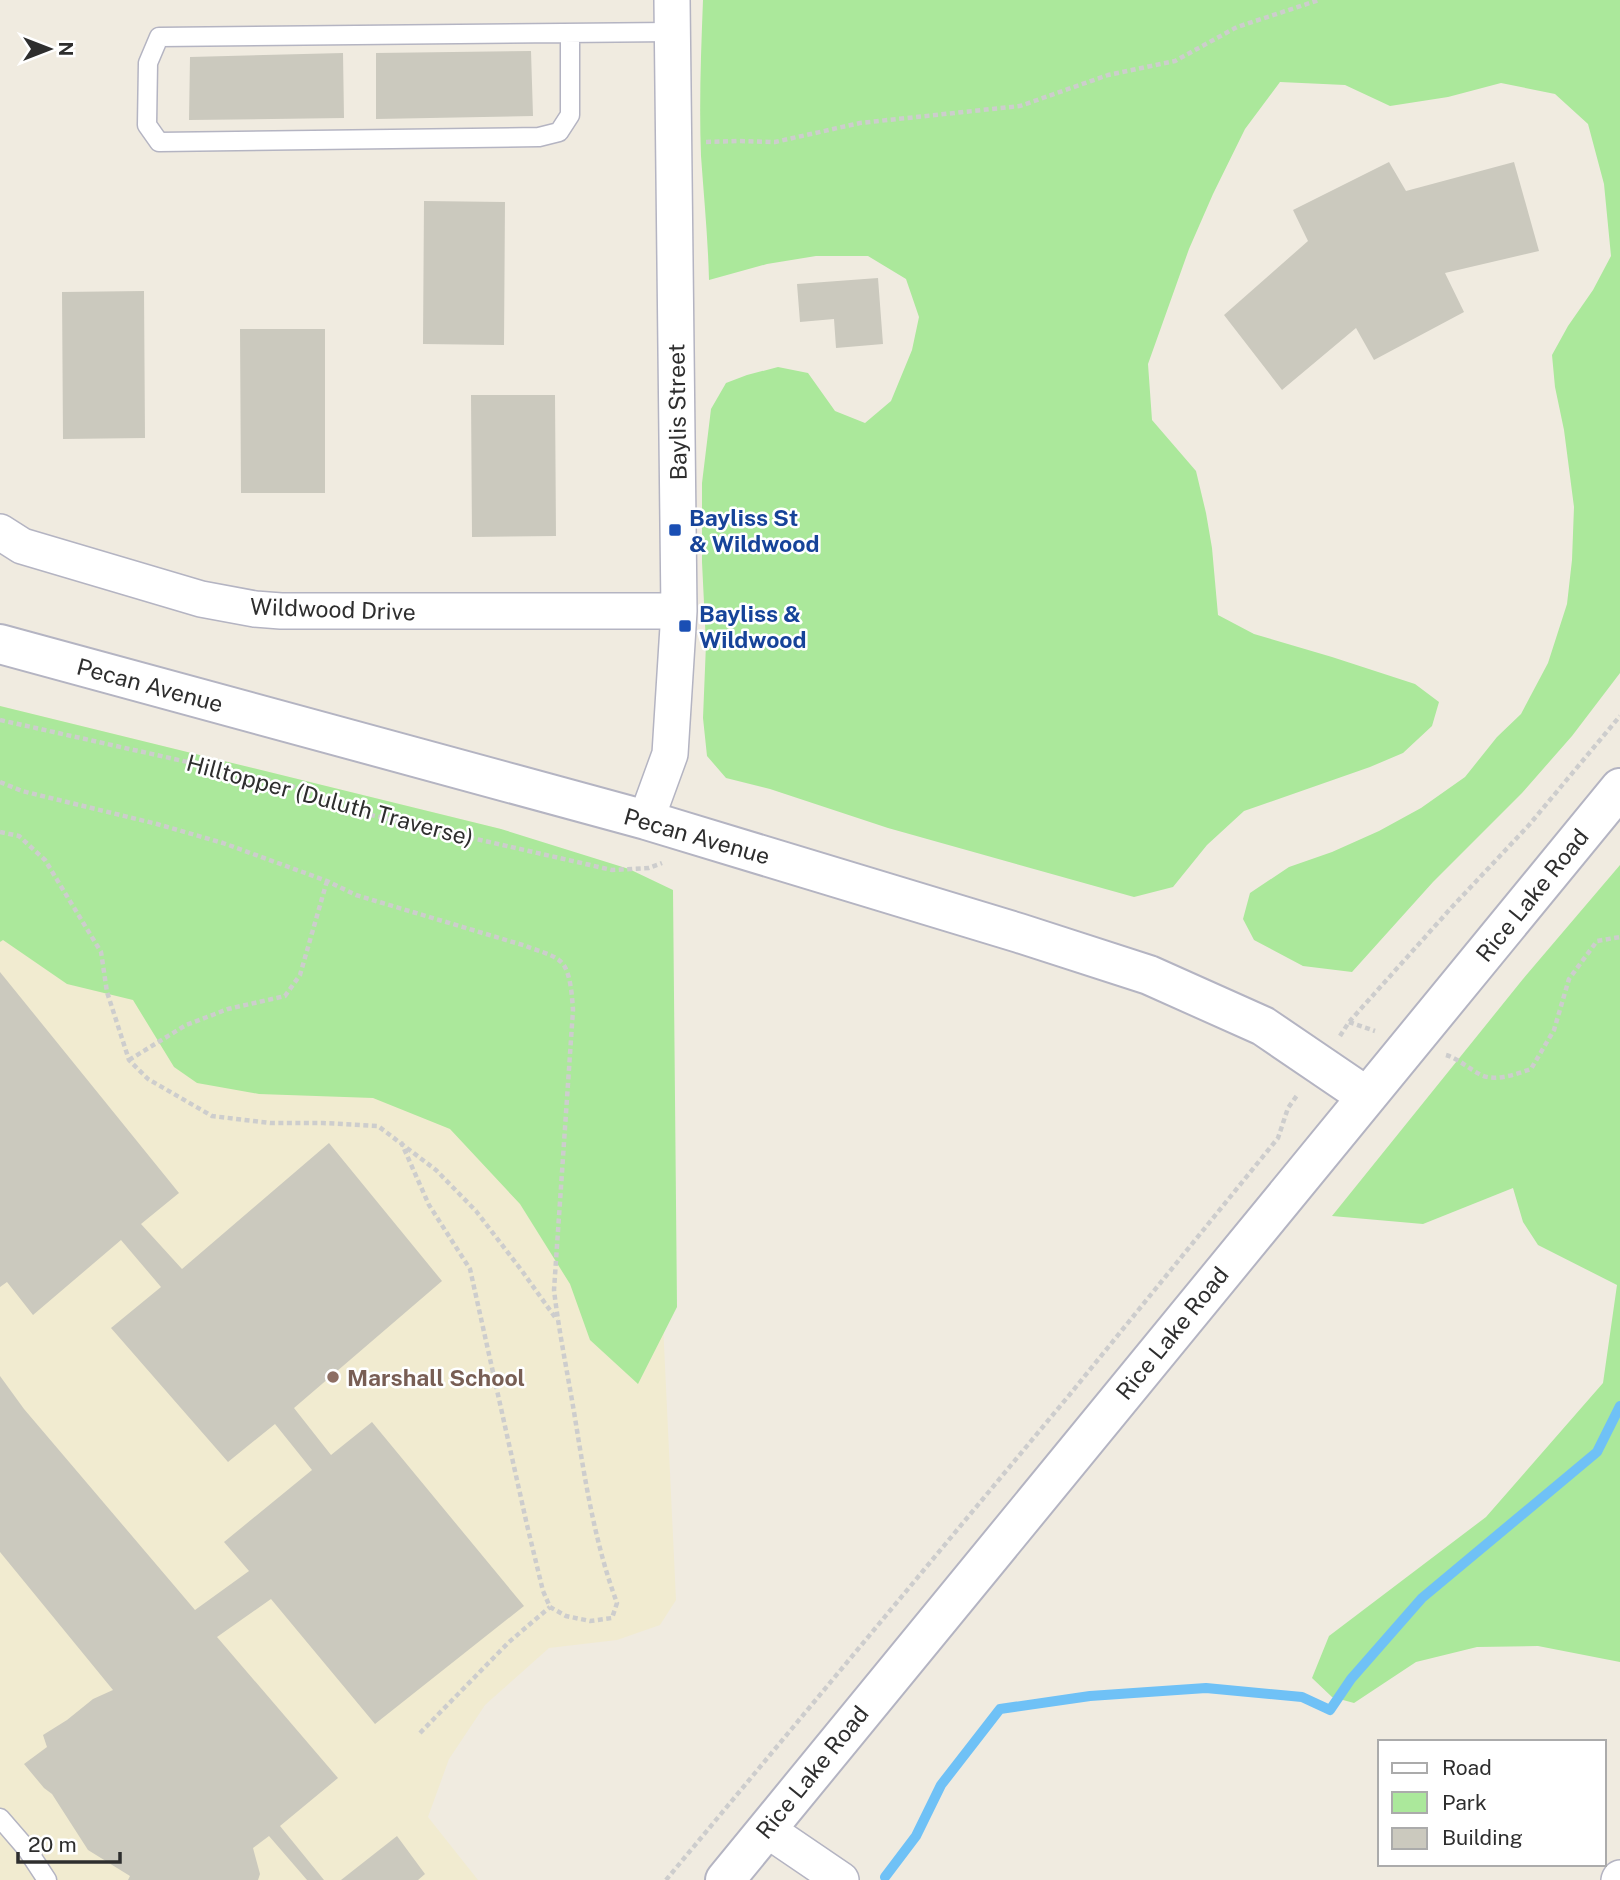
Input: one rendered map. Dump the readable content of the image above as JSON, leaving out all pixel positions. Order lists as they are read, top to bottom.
{
  "streets": {
    "street": [
      "Baylis Street",
      "Wildwood Drive",
      "Pecan Avenue",
      "Rice Lake Road"
    ],
    "path": ["Hilltopper (Duluth Traverse)"]
  },
  "crossings": [
    ["Baylis Street", "Wildwood Drive"],
    ["Baylis Street", "Pecan Avenue"],
    ["Pecan Avenue", "Hilltopper (Duluth Traverse)"],
    ["Pecan Avenue", "Rice Lake Road"]
  ],
  "places": {
    "transit": ["Bayliss St & Wildwood", "Bayliss & Wildwood"],
    "other": ["Marshall School"]
  },
  "legend": ["Road", "Park", "Building"],
  "scale_bar": "20 m",
  "north": "right"
}
